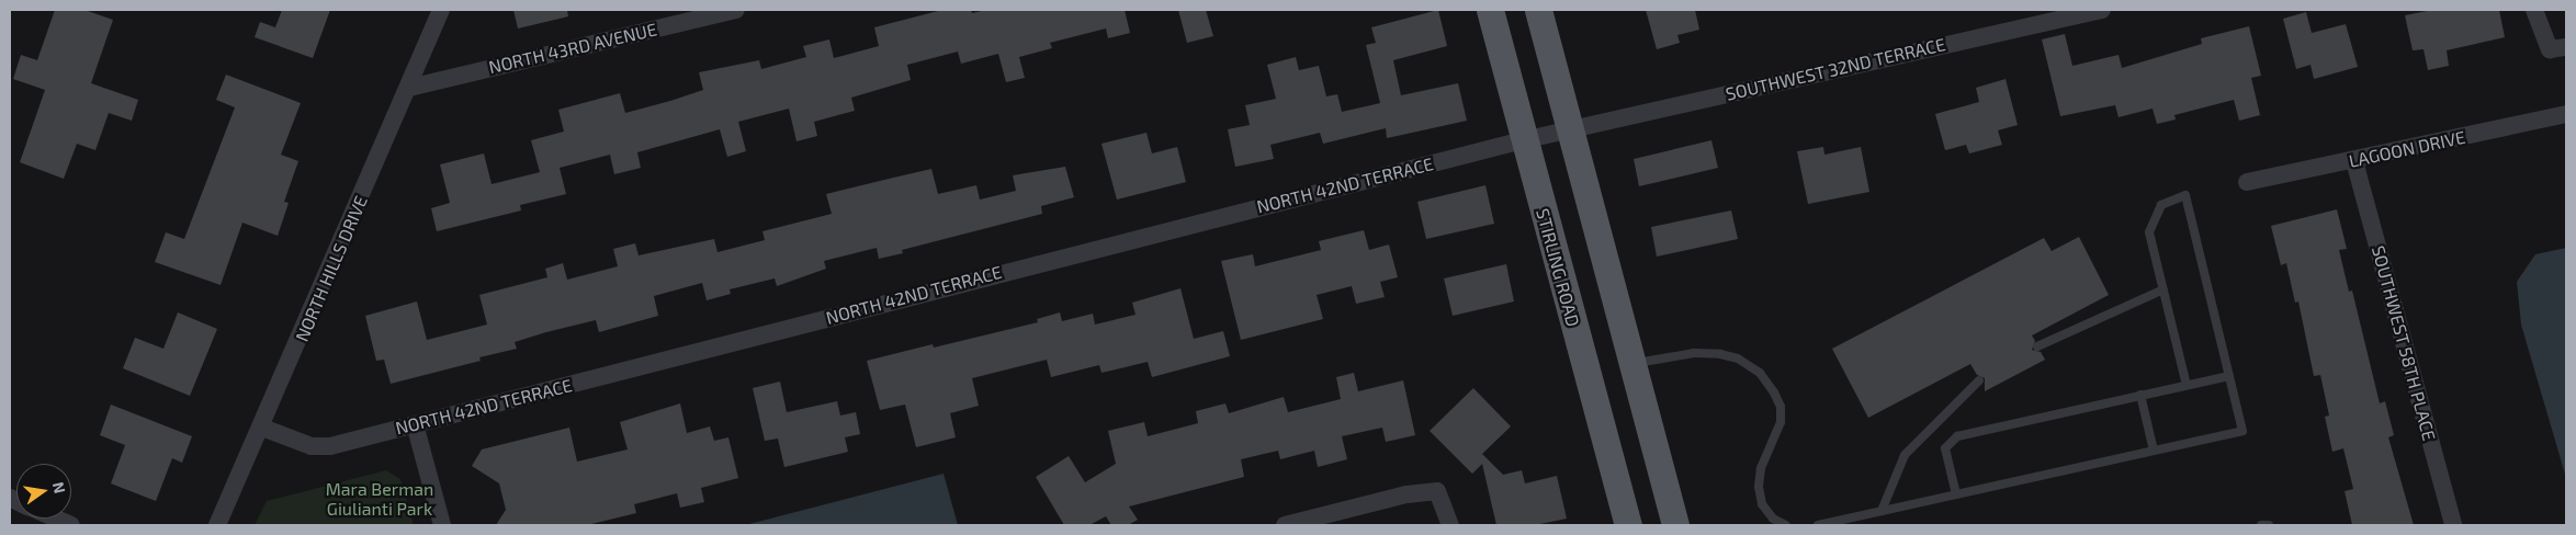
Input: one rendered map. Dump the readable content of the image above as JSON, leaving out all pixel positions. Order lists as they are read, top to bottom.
{
  "streets": {
    "main road": ["STIRLING ROAD"],
    "street": [
      "NORTH 43RD AVENUE",
      "SOUTHWEST 32ND TERRACE",
      "LAGOON DRIVE",
      "NORTH 42ND TERRACE",
      "NORTH HILLS DRIVE",
      "SOUTHWEST 58TH PLACE"
    ]
  },
  "crossings": [
    ["NORTH 43RD AVENUE", "NORTH HILLS DRIVE"],
    ["SOUTHWEST 32ND TERRACE", "NORTH 42ND TERRACE"],
    ["LAGOON DRIVE", "SOUTHWEST 58TH PLACE"],
    ["NORTH 42ND TERRACE", "STIRLING ROAD"],
    ["NORTH 42ND TERRACE", "NORTH HILLS DRIVE"]
  ],
  "parks": ["Mara Berman Giulianti Park"],
  "north": "right"
}
